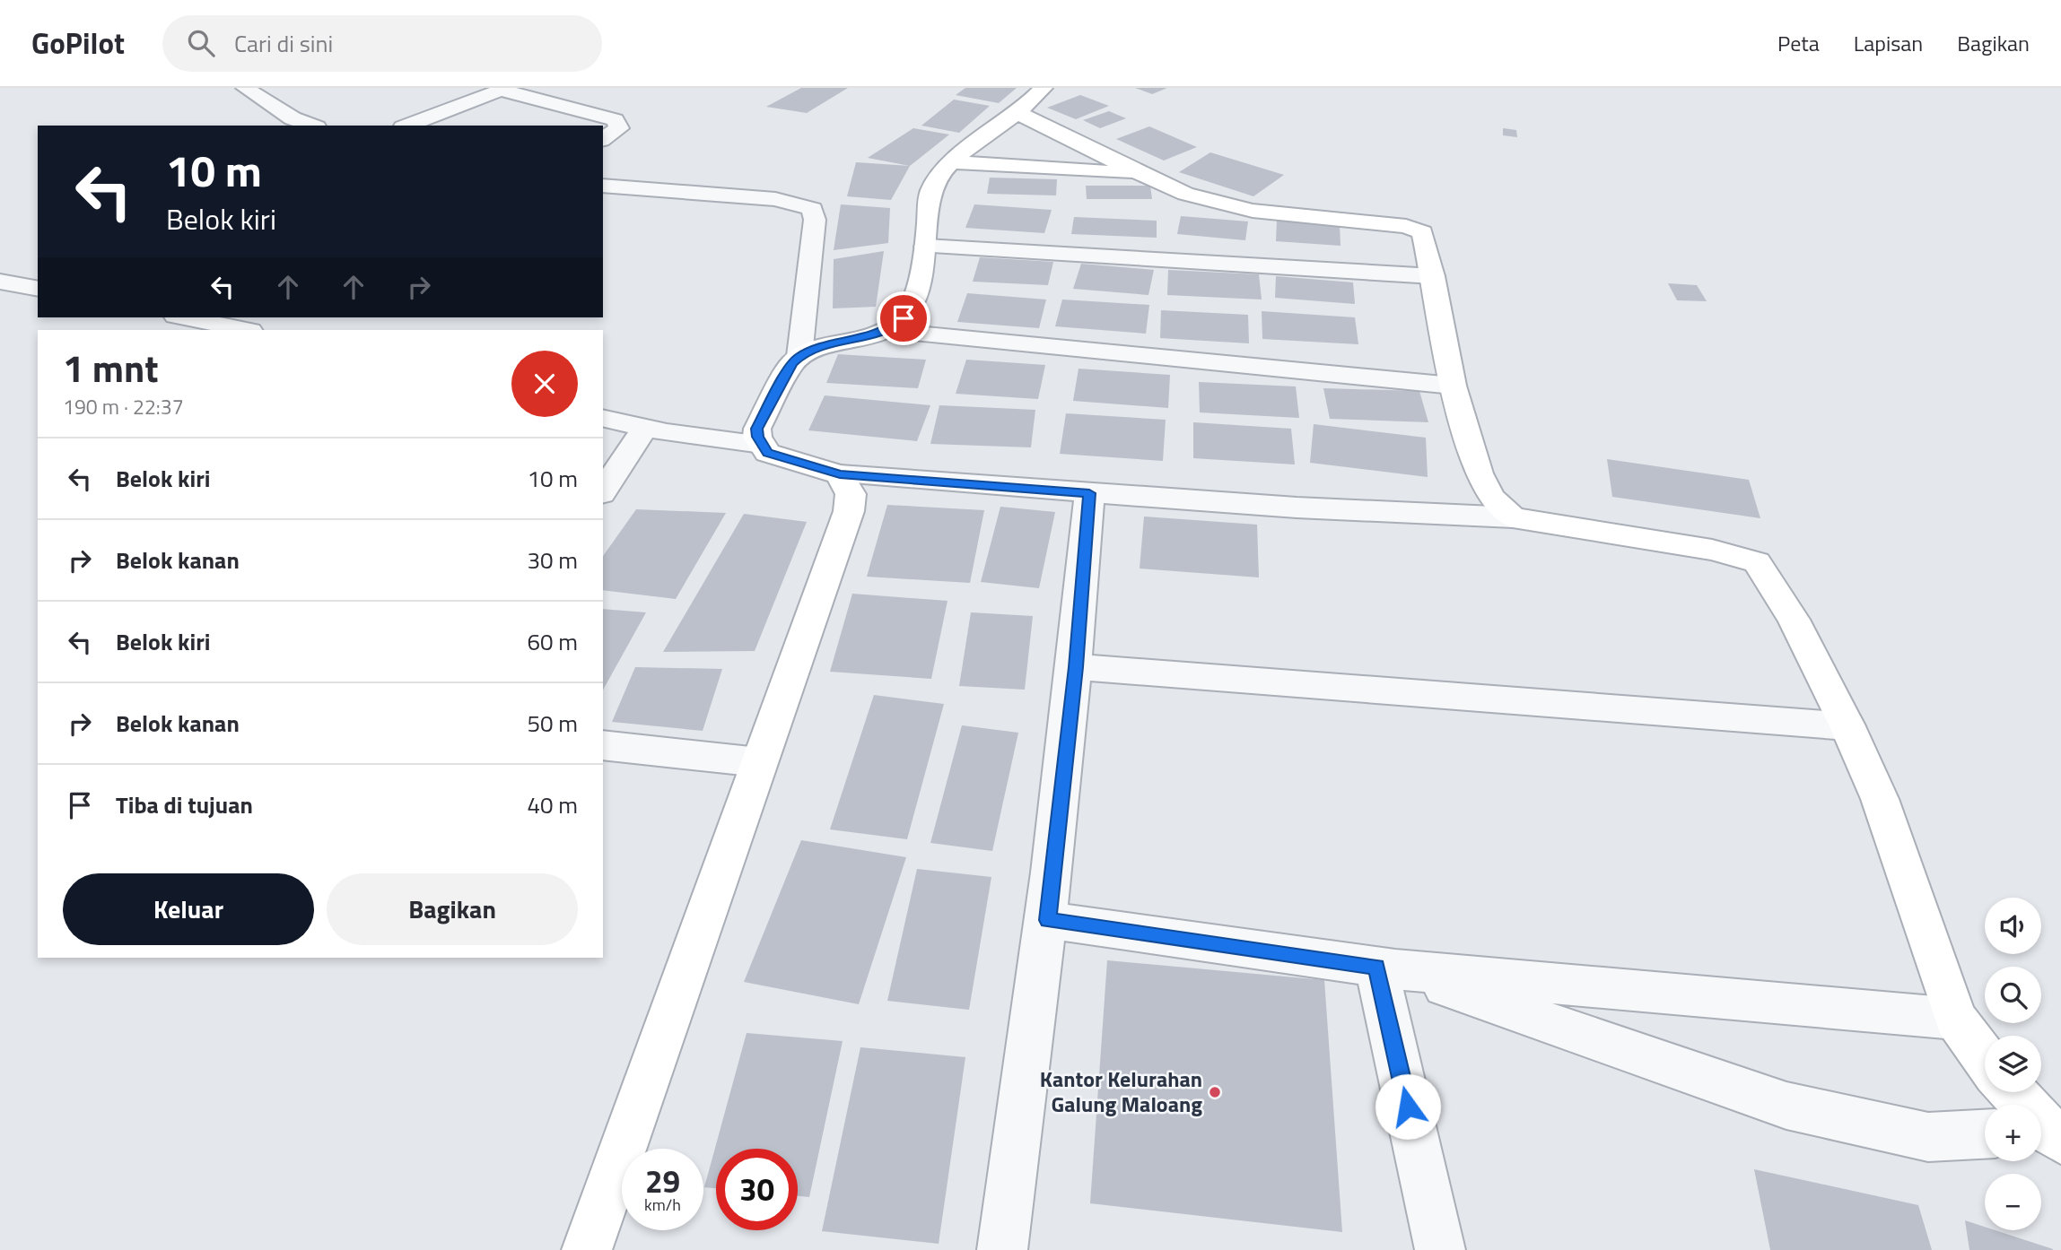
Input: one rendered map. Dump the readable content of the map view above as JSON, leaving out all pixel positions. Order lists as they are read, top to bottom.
{
  "places": ["Kantor Kelurahan Galung Maloang"],
  "page": {
    "header": "GoPilot",
    "search": "Cari di sini",
    "nav": ["Peta", "Lapisan", "Bagikan"],
    "turn": ["10 m", "Belok kiri"],
    "heading": ["1 mnt", "190 m · 22:37"],
    "list": [
      {
        "name": "Belok kiri",
        "value": "10 m"
      },
      {
        "name": "Belok kanan",
        "value": "30 m"
      },
      {
        "name": "Belok kiri",
        "value": "60 m"
      },
      {
        "name": "Belok kanan",
        "value": "50 m"
      },
      {
        "name": "Tiba di tujuan",
        "value": "40 m"
      }
    ],
    "buttons": ["Keluar", "Bagikan"],
    "map_buttons": ["+", "−"],
    "speed": "29 km/h",
    "limit": "30"
  }
}
